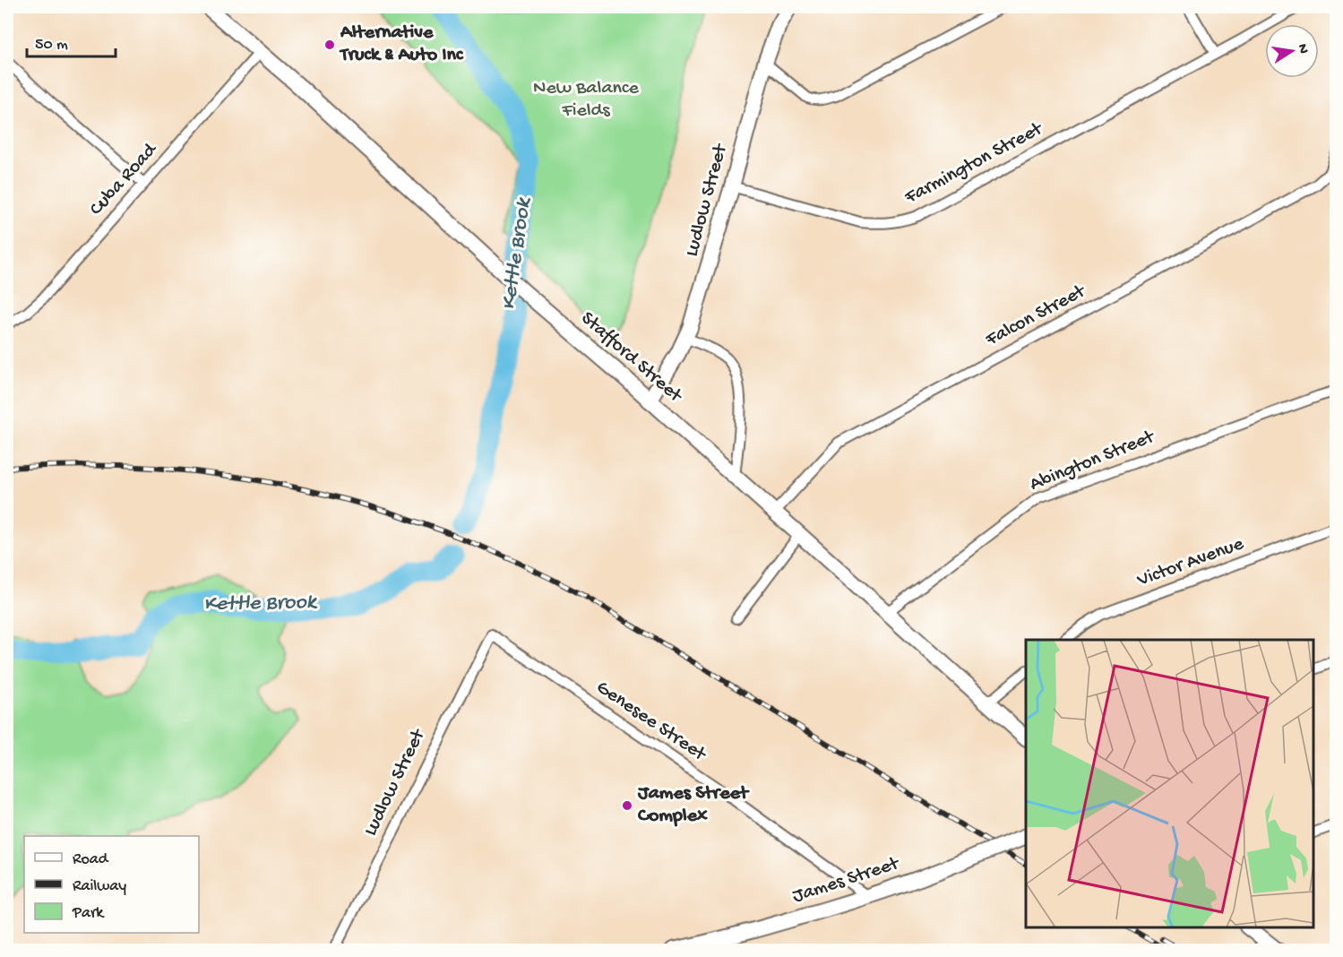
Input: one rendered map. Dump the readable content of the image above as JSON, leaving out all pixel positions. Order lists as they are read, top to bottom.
{
  "streets": {
    "main road": ["Ludlow Street", "Stafford Street", "James Street"],
    "street": [
      "Farmington Street",
      "Cuba Road",
      "Falcon Street",
      "Abington Street",
      "Victor Avenue",
      "Genesee Street"
    ]
  },
  "crossings": [
    ["Farmington Street", "Ludlow Street"],
    ["Cuba Road", "Stafford Street"],
    ["Ludlow Street", "Stafford Street"],
    ["Ludlow Street", "Genesee Street"],
    ["Falcon Street", "Stafford Street"],
    ["Stafford Street", "Abington Street"],
    ["Genesee Street", "James Street"]
  ],
  "water": ["Kettle Brook"],
  "parks": ["New Balance Fields"],
  "places": ["Alternative Truck & Auto Inc", "James Street Complex"],
  "legend": ["Road", "Railway", "Park"],
  "scale_bar": "50 m",
  "north": "right"
}
